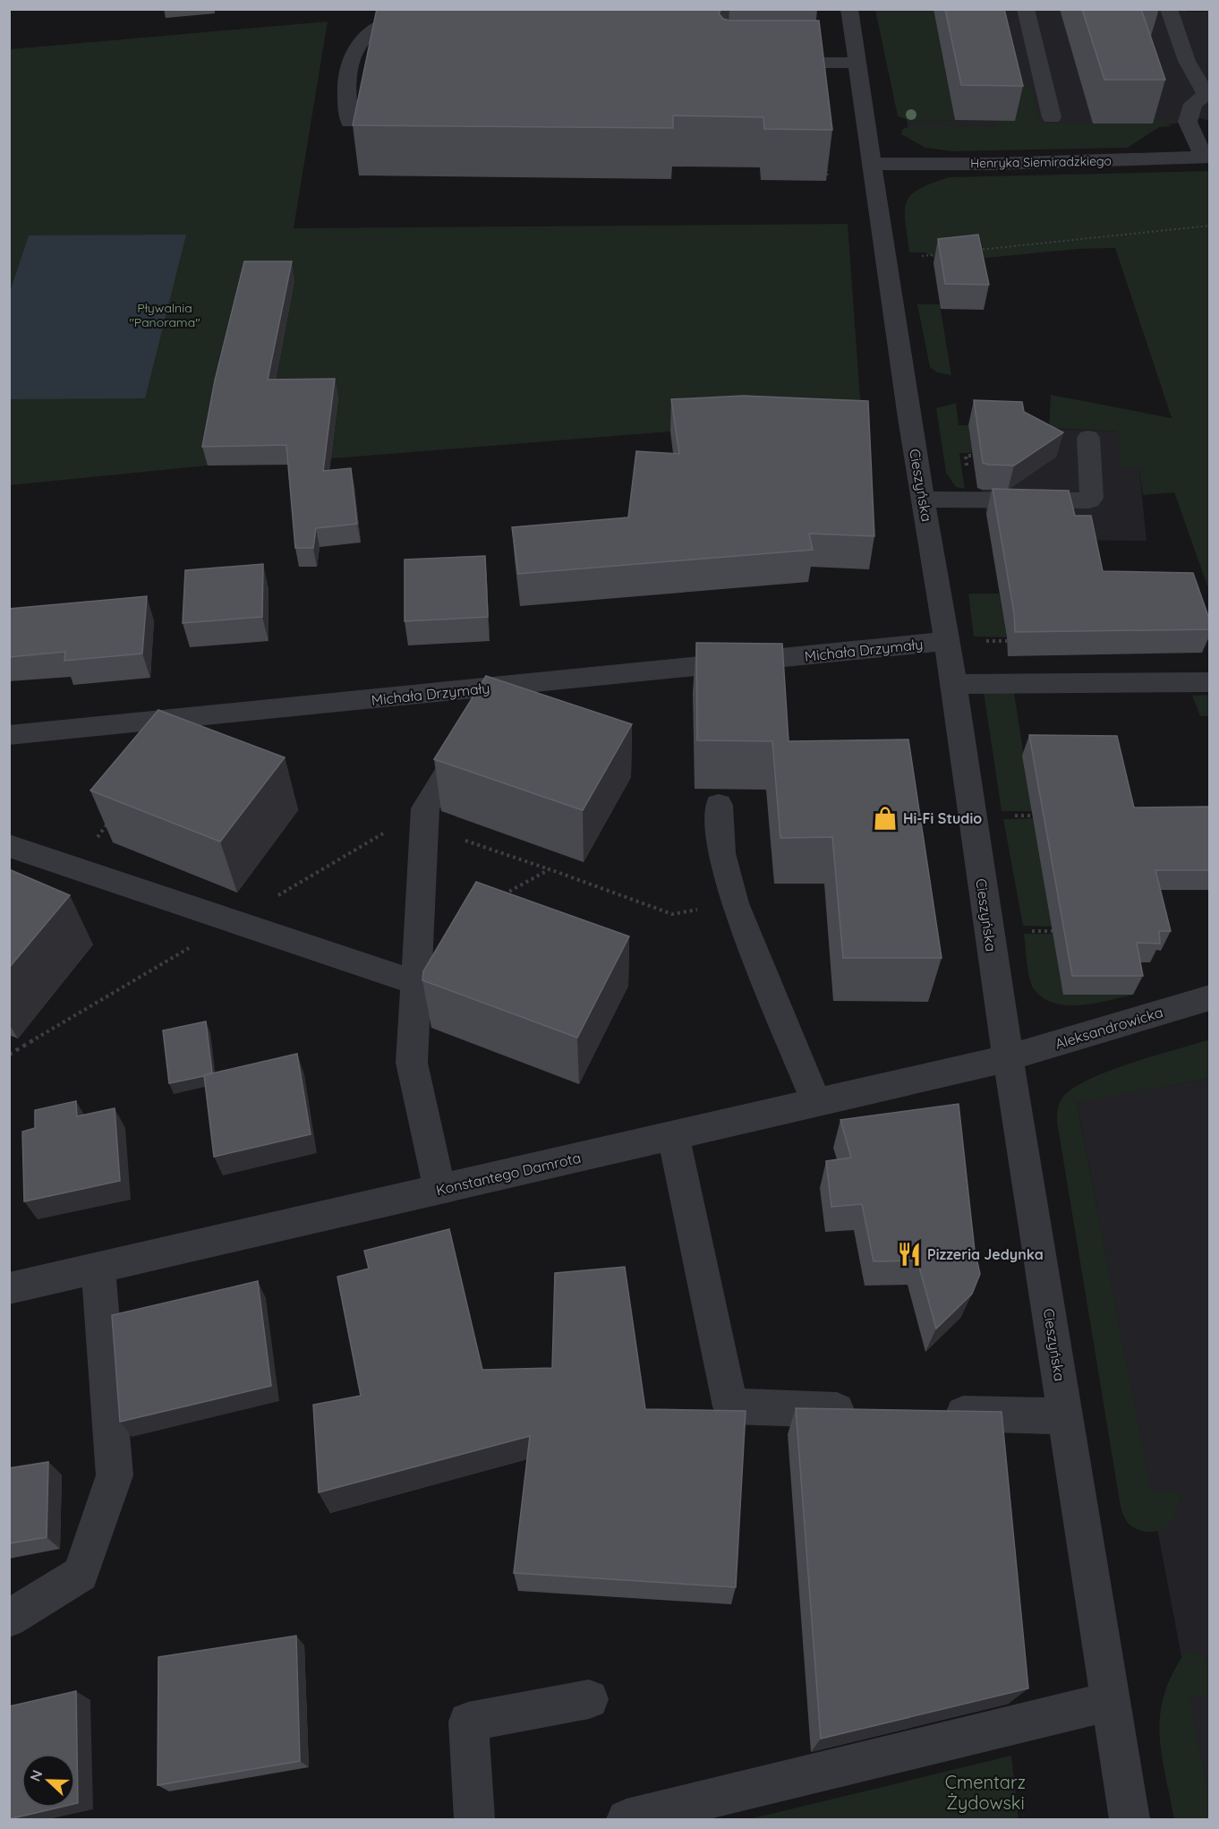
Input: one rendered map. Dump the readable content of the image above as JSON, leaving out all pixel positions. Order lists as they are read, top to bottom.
{
  "streets": {
    "street": [
      "Henryka Siemiradzkiego",
      "Cieszyńska",
      "Michała Drzymały",
      "Aleksandrowicka",
      "Konstantego Damrota"
    ]
  },
  "crossings": [
    ["Henryka Siemiradzkiego", "Cieszyńska"],
    ["Cieszyńska", "Michała Drzymały"],
    ["Cieszyńska", "Aleksandrowicka"],
    ["Cieszyńska", "Konstantego Damrota"],
    ["Aleksandrowicka", "Konstantego Damrota"]
  ],
  "parks": ["Pływalnia \"Panorama\"", "Cmentarz Żydowski"],
  "places": {
    "shop": ["Hi-Fi Studio"],
    "restaurant": ["Pizzeria Jedynka"]
  },
  "north": "left"
}
